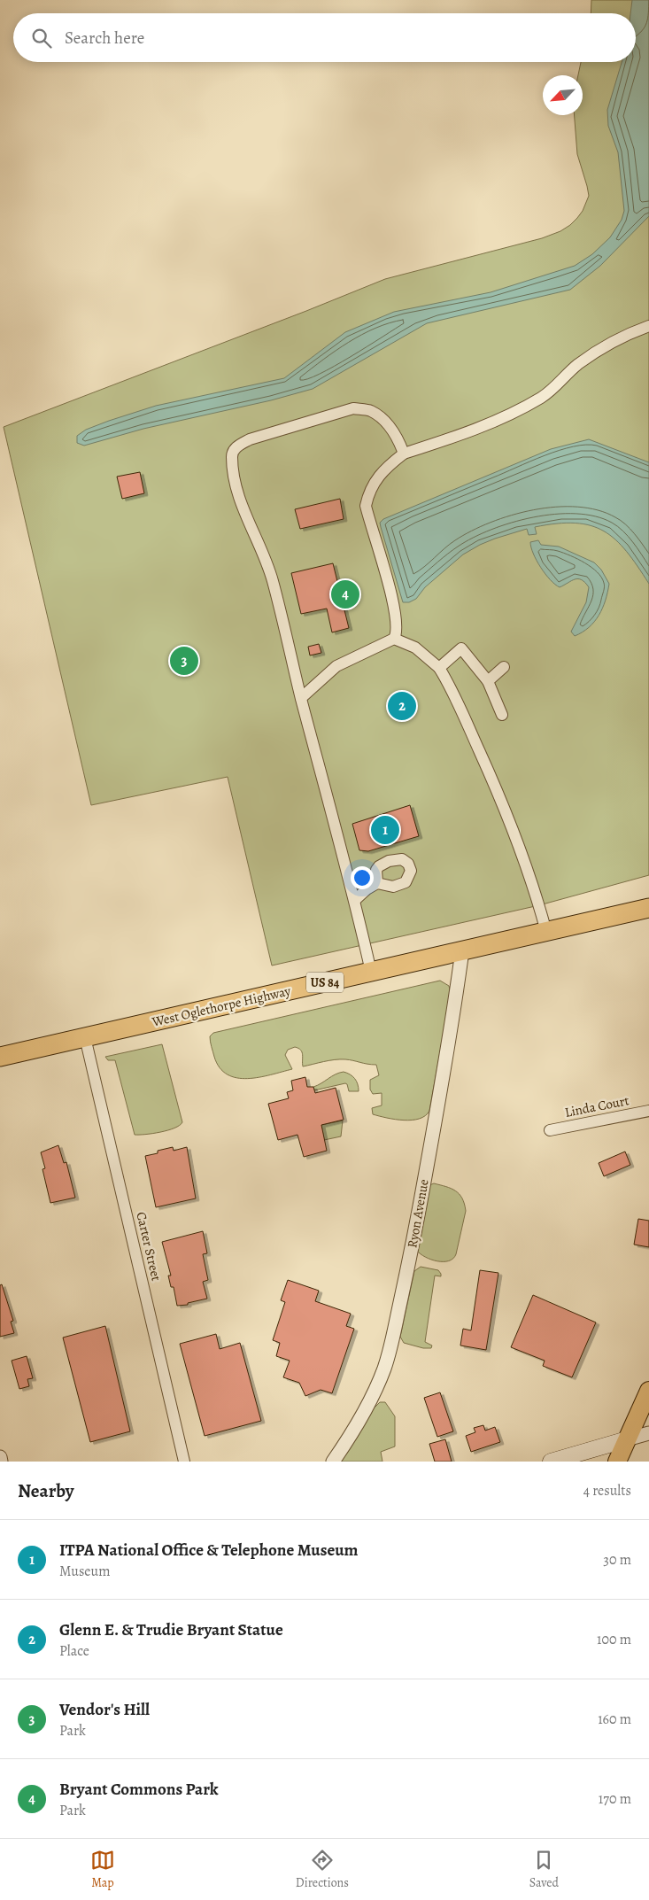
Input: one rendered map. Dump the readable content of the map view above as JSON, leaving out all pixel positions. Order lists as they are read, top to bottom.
{
  "streets": {
    "highway": ["US 84", "West Oglethorpe Highway"],
    "street": ["Linda Court", "Ryon Avenue", "Carter Street"]
  },
  "crossings": [
    ["West Oglethorpe Highway", "Ryon Avenue"],
    ["West Oglethorpe Highway", "Carter Street"]
  ],
  "north": "bottom left",
  "page": {
    "search": "Search here",
    "pins": [
      "4",
      "3",
      "2",
      "1"
    ],
    "heading": ["Nearby", "4 results"],
    "list": [
      {
        "mark": "1",
        "name": "ITPA National Office & Telephone Museum",
        "note": "Museum",
        "value": "30 m"
      },
      {
        "mark": "2",
        "name": "Glenn E. & Trudie Bryant Statue",
        "note": "Place",
        "value": "100 m"
      },
      {
        "mark": "3",
        "name": "Vendor's Hill",
        "note": "Park",
        "value": "160 m"
      },
      {
        "mark": "4",
        "name": "Bryant Commons Park",
        "note": "Park",
        "value": "170 m"
      }
    ],
    "nav": ["Map", "Directions", "Saved"]
  }
}
